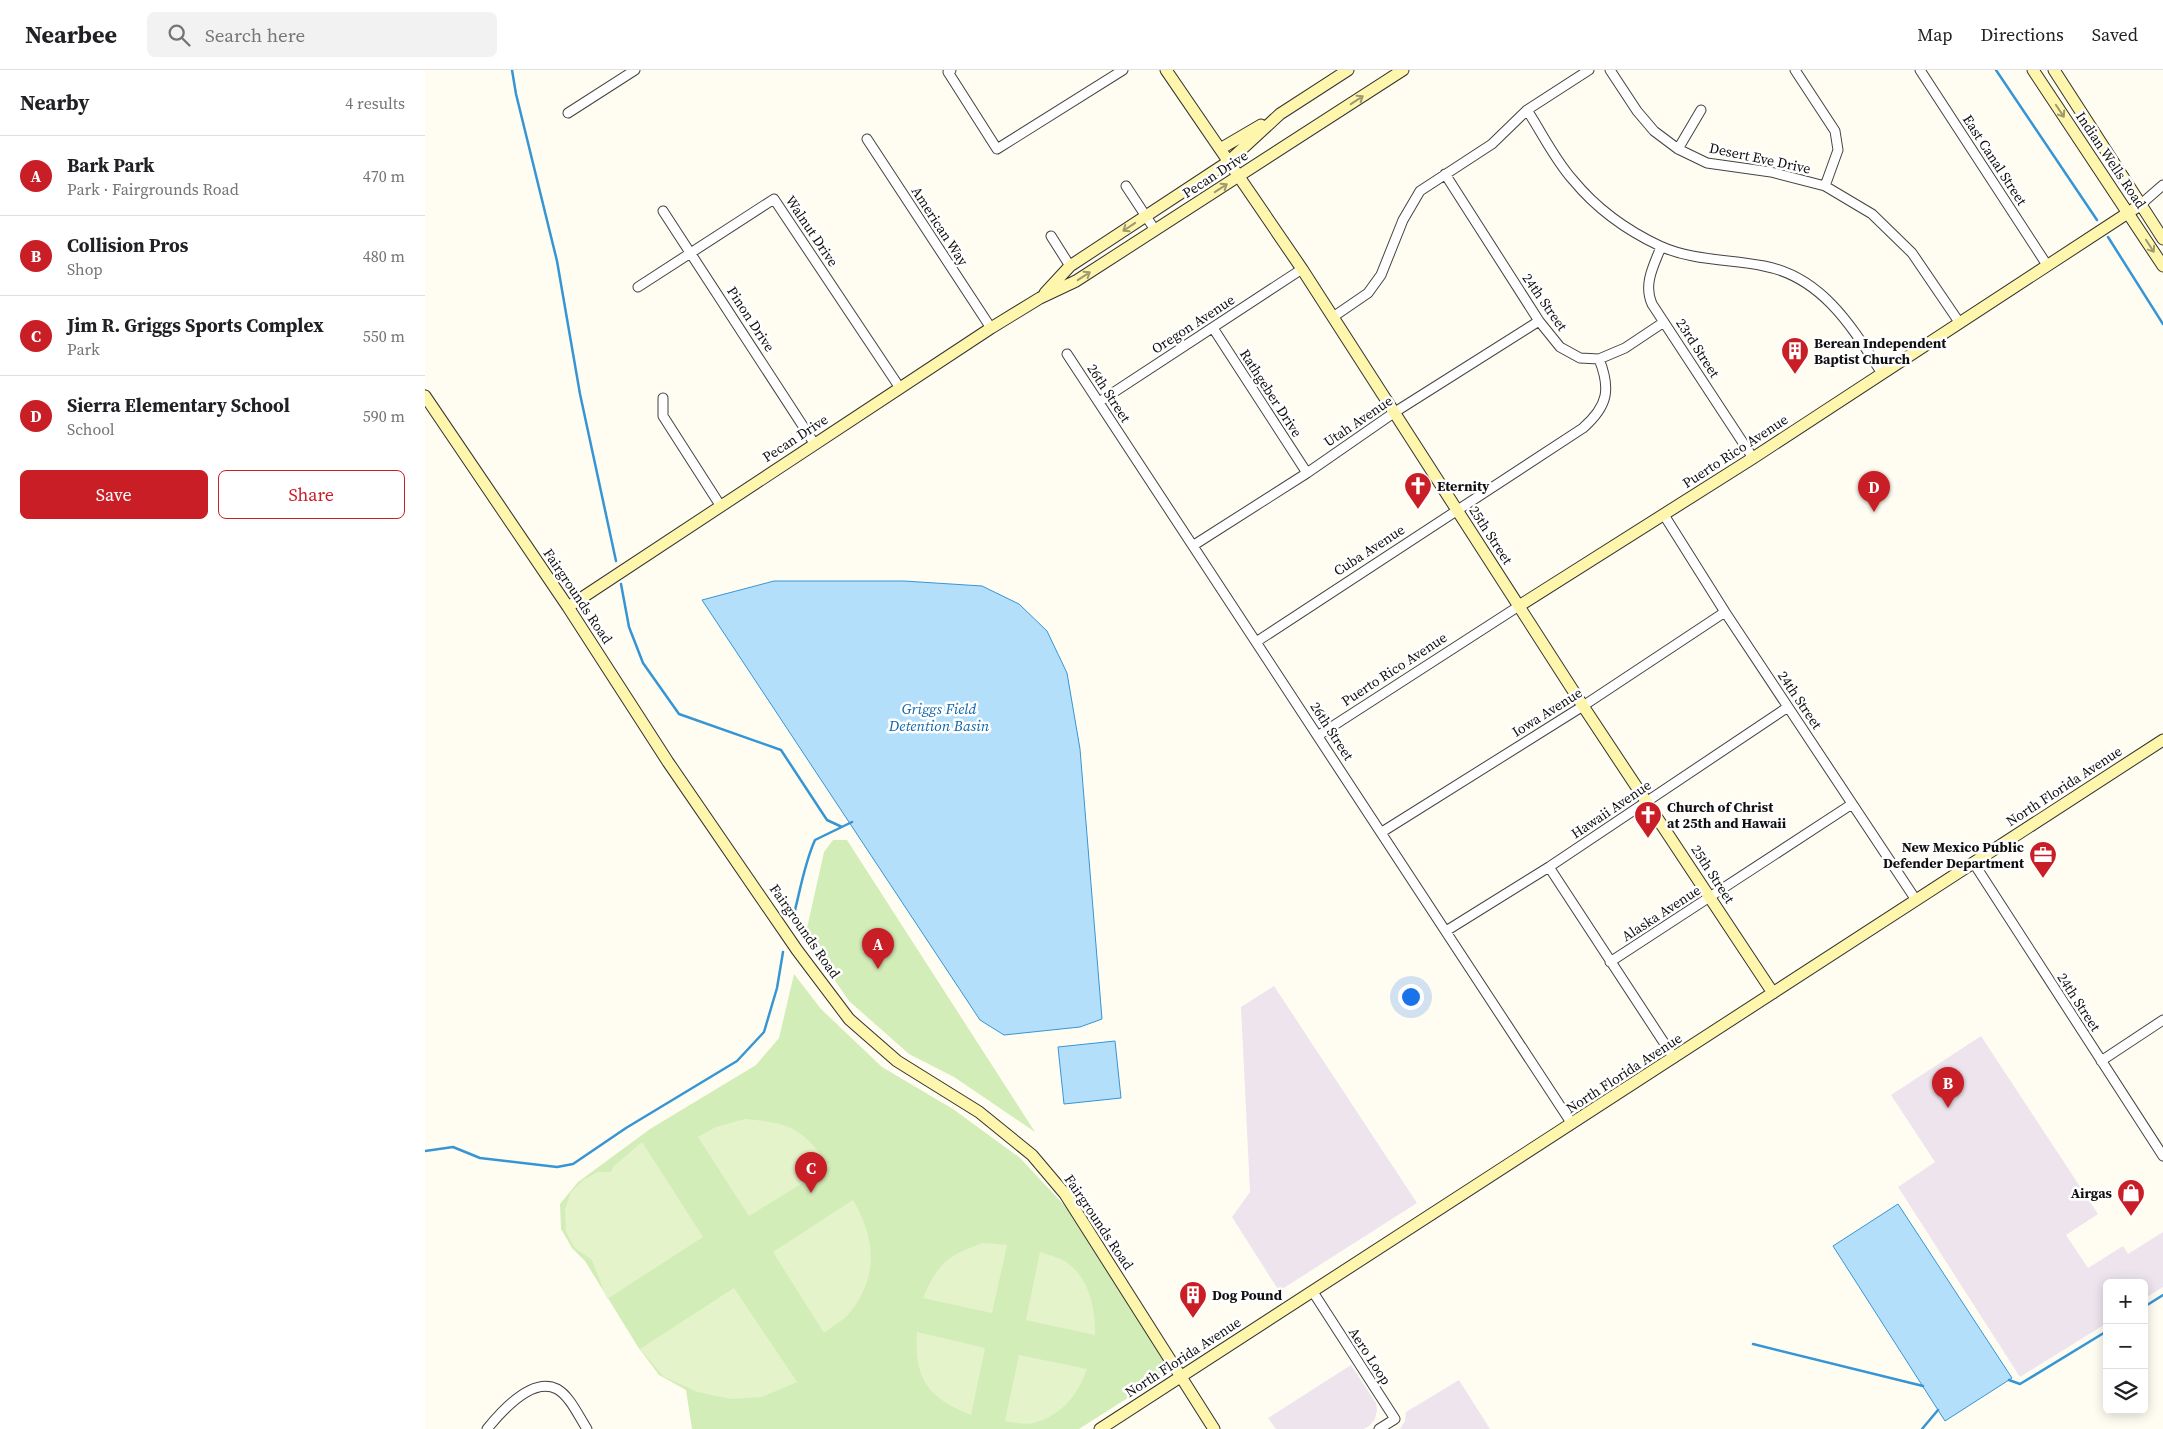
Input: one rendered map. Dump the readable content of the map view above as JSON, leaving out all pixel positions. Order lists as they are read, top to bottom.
{
  "streets": {
    "main road": [
      "Indian Wells Road",
      "Pecan Drive",
      "Puerto Rico Avenue",
      "25th Street",
      "Fairgrounds Road",
      "North Florida Avenue"
    ],
    "street": [
      "Desert Eve Drive",
      "East Canal Street",
      "American Way",
      "Walnut Drive",
      "24th Street",
      "Pinon Drive",
      "Oregon Avenue",
      "23rd Street",
      "26th Street",
      "Rathgeber Drive",
      "Utah Avenue",
      "Cuba Avenue",
      "Iowa Avenue",
      "Hawaii Avenue",
      "Alaska Avenue",
      "Aero Loop"
    ]
  },
  "crossings": [
    ["Desert Eve Drive", "Puerto Rico Avenue"],
    ["East Canal Street", "Puerto Rico Avenue"],
    ["Indian Wells Road", "Puerto Rico Avenue"],
    ["Pecan Drive", "American Way"],
    ["Pecan Drive", "Walnut Drive"],
    ["Pecan Drive", "Pinon Drive"],
    ["Pecan Drive", "25th Street"],
    ["Pecan Drive", "Fairgrounds Road"],
    ["Walnut Drive", "Pinon Drive"],
    ["24th Street", "Utah Avenue"],
    ["24th Street", "Puerto Rico Avenue"],
    ["24th Street", "Cuba Avenue"],
    ["24th Street", "Iowa Avenue"],
    ["24th Street", "North Florida Avenue"],
    ["24th Street", "Hawaii Avenue"],
    ["24th Street", "Alaska Avenue"],
    ["Oregon Avenue", "26th Street"],
    ["Oregon Avenue", "Rathgeber Drive"],
    ["Oregon Avenue", "25th Street"],
    ["23rd Street", "Puerto Rico Avenue"],
    ["26th Street", "Utah Avenue"],
    ["26th Street", "Puerto Rico Avenue"],
    ["26th Street", "Cuba Avenue"],
    ["26th Street", "Iowa Avenue"],
    ["26th Street", "North Florida Avenue"],
    ["26th Street", "Hawaii Avenue"],
    ["Rathgeber Drive", "Utah Avenue"],
    ["Utah Avenue", "25th Street"],
    ["Puerto Rico Avenue", "25th Street"],
    ["25th Street", "Cuba Avenue"],
    ["25th Street", "Iowa Avenue"],
    ["25th Street", "North Florida Avenue"],
    ["25th Street", "Hawaii Avenue"],
    ["25th Street", "Alaska Avenue"],
    ["Fairgrounds Road", "North Florida Avenue"],
    ["North Florida Avenue", "Aero Loop"]
  ],
  "water": ["Griggs Field Detention Basin"],
  "places": {
    "building": ["Berean Independent Baptist Church", "Dog Pound"],
    "church": ["Eternity", "Church of Christ at 25th and Hawaii"],
    "office": ["New Mexico Public Defender Department"],
    "shop": ["Airgas"]
  },
  "page": {
    "header": "Nearbee",
    "search": "Search here",
    "nav": ["Map", "Directions", "Saved"],
    "heading": ["Nearby", "4 results"],
    "list": [
      {
        "mark": "A",
        "name": "Bark Park",
        "note": "Park · Fairgrounds Road",
        "value": "470 m"
      },
      {
        "mark": "B",
        "name": "Collision Pros",
        "note": "Shop",
        "value": "480 m"
      },
      {
        "mark": "C",
        "name": "Jim R. Griggs Sports Complex",
        "note": "Park",
        "value": "550 m"
      },
      {
        "mark": "D",
        "name": "Sierra Elementary School",
        "note": "School",
        "value": "590 m"
      }
    ],
    "buttons": ["Save", "Share"],
    "pins": [
      "D",
      "A",
      "B",
      "C"
    ],
    "map_buttons": ["+", "−"]
  }
}
